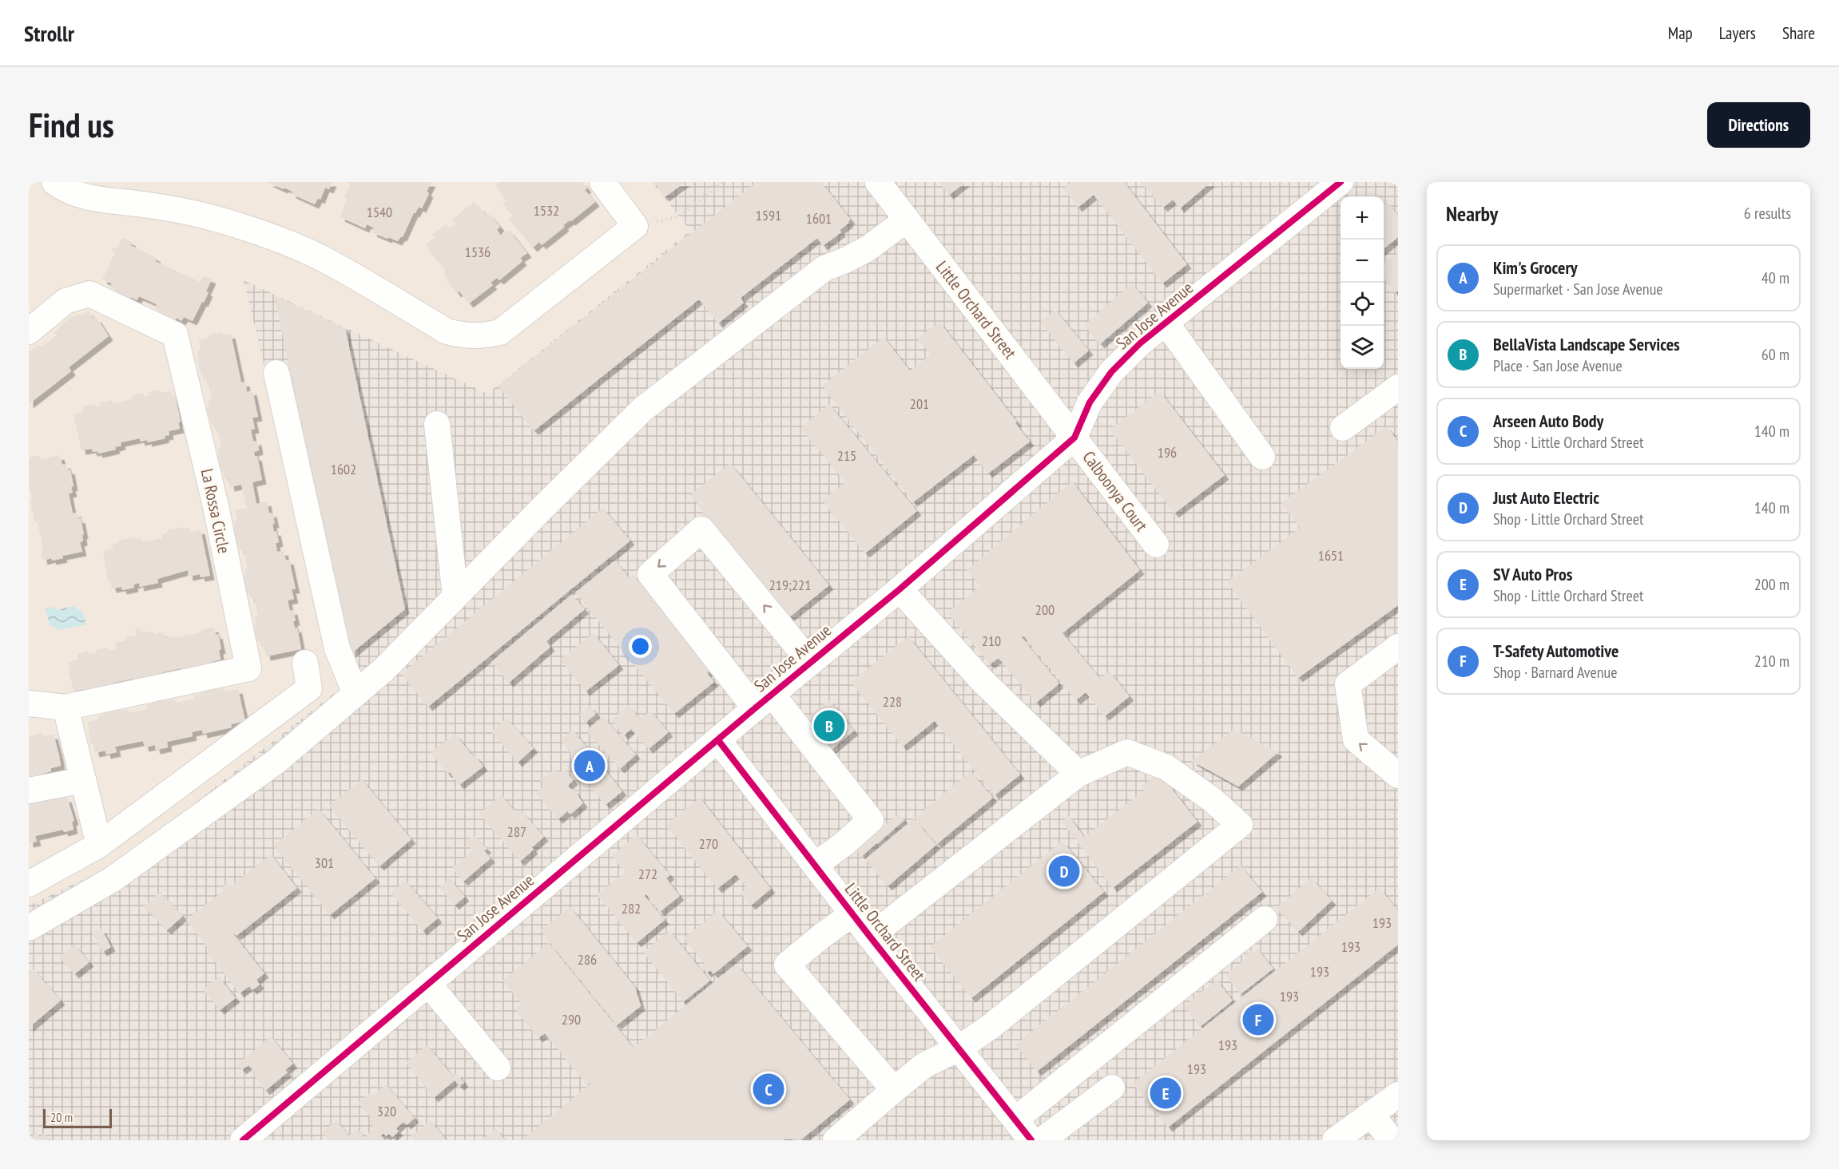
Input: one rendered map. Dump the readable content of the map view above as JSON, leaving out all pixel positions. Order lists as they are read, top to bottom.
{
  "streets": {
    "street": [
      "Little Orchard Street",
      "San Jose Avenue",
      "Calboonya Court",
      "La Rossa Circle"
    ]
  },
  "crossings": [
    ["Little Orchard Street", "San Jose Avenue"],
    ["Little Orchard Street", "Calboonya Court"],
    ["San Jose Avenue", "Calboonya Court"]
  ],
  "house_numbers": [
    "1532",
    "1540",
    "1591",
    "1601",
    "1536",
    "201",
    "196",
    "215",
    "1602",
    "1651",
    "219;221",
    "200",
    "210",
    "228",
    "287",
    "270",
    "301",
    "272",
    "282",
    "193",
    "193",
    "286",
    "193",
    "193",
    "290",
    "193",
    "193",
    "320"
  ],
  "scale_bar": "20 m",
  "page": {
    "header": "Strollr",
    "nav": ["Map", "Layers", "Share"],
    "buttons": "Directions",
    "title": "Find us",
    "heading": ["Nearby", "6 results"],
    "map_buttons": ["+", "−"],
    "list": [
      {
        "mark": "A",
        "name": "Kim's Grocery",
        "note": "Supermarket · San Jose Avenue",
        "value": "40 m"
      },
      {
        "mark": "B",
        "name": "BellaVista Landscape Services",
        "note": "Place · San Jose Avenue",
        "value": "60 m"
      },
      {
        "mark": "C",
        "name": "Arseen Auto Body",
        "note": "Shop · Little Orchard Street",
        "value": "140 m"
      },
      {
        "mark": "D",
        "name": "Just Auto Electric",
        "note": "Shop · Little Orchard Street",
        "value": "140 m"
      },
      {
        "mark": "E",
        "name": "SV Auto Pros",
        "note": "Shop · Little Orchard Street",
        "value": "200 m"
      },
      {
        "mark": "F",
        "name": "T-Safety Automotive",
        "note": "Shop · Barnard Avenue",
        "value": "210 m"
      }
    ],
    "pins": [
      "B",
      "A",
      "D",
      "F",
      "C",
      "E"
    ],
    "scale": "20 m"
  }
}
